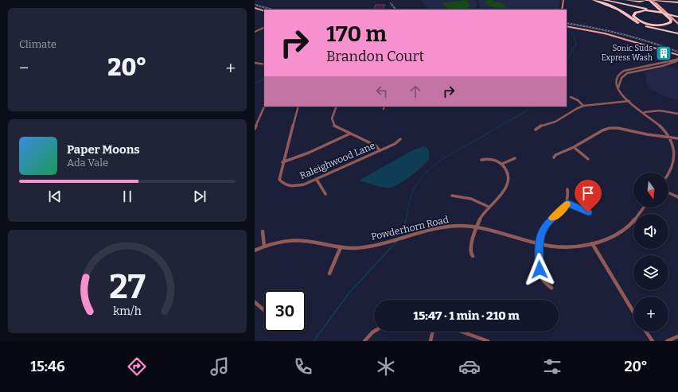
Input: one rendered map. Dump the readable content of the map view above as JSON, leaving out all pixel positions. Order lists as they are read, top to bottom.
{
  "streets": {
    "street": ["Raleighwood Lane", "Powderhorn Road"]
  },
  "places": {
    "building": ["Sonic Suds Express Wash"]
  },
  "north": "bottom",
  "page": {
    "tile": "Climate",
    "turn": ["170 m", "Brandon Court"],
    "heat": ["−", "20°", "+"],
    "song": ["Paper Moons", "Ada Vale"],
    "map_buttons": "+",
    "limit": "30",
    "trip": "15:47 · 1 min · 210 m",
    "tabs": ["15:46", "20°"],
    "gauge": ["27", "km/h"]
  }
}
